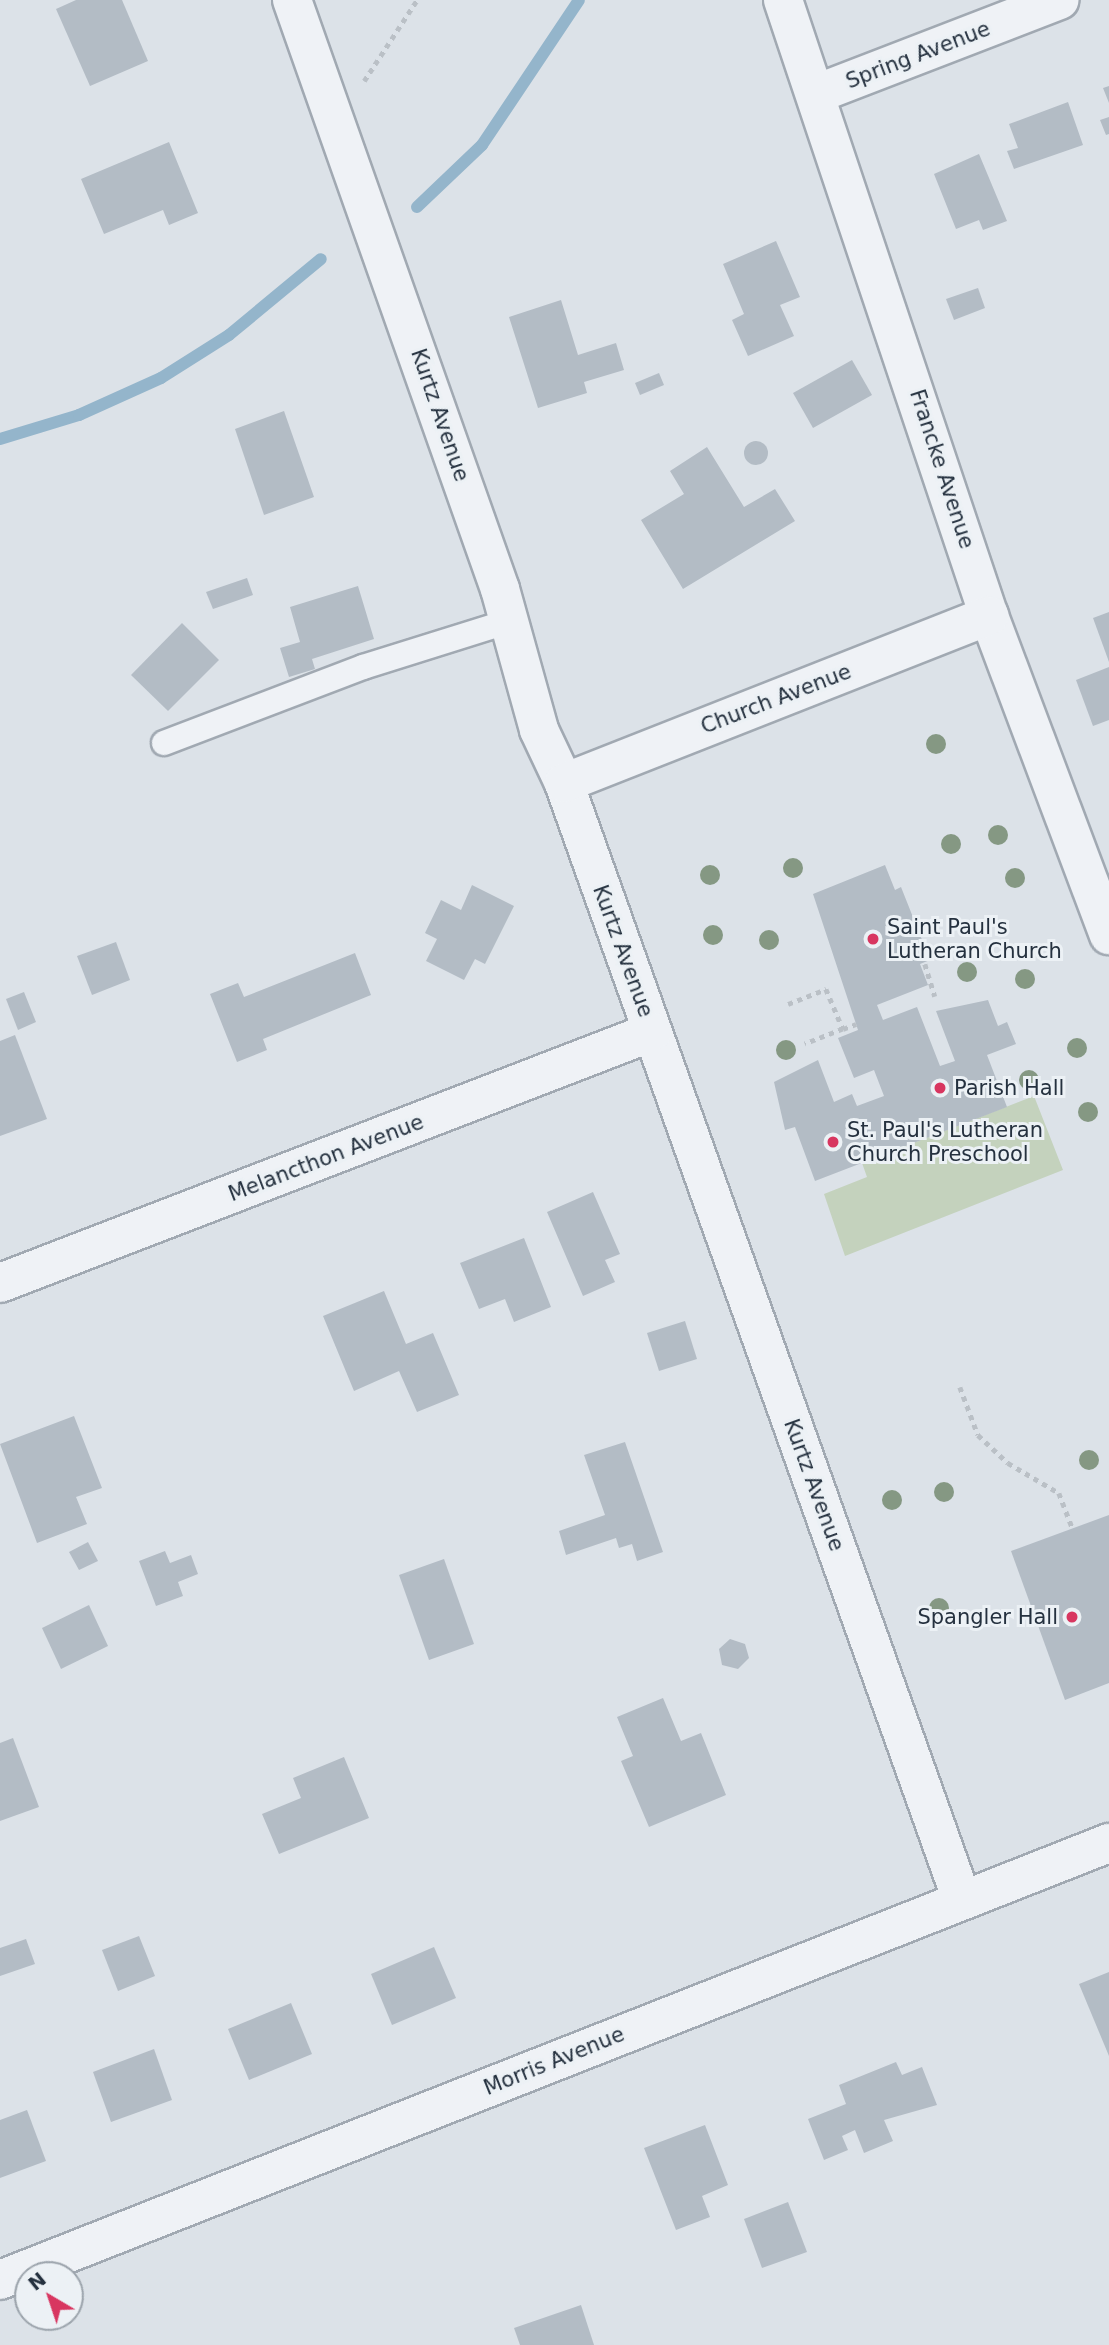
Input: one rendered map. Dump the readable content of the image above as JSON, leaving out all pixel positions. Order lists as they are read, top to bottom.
{
  "streets": {
    "street": [
      "Spring Avenue",
      "Kurtz Avenue",
      "Francke Avenue",
      "Church Avenue",
      "Melancthon Avenue",
      "Morris Avenue"
    ]
  },
  "crossings": [
    ["Spring Avenue", "Francke Avenue"],
    ["Kurtz Avenue", "Church Avenue"],
    ["Kurtz Avenue", "Melancthon Avenue"],
    ["Kurtz Avenue", "Morris Avenue"],
    ["Francke Avenue", "Church Avenue"]
  ],
  "places": [
    "Saint Paul's Lutheran Church",
    "Parish Hall",
    "St. Paul's Lutheran Church Preschool",
    "Spangler Hall"
  ],
  "north": "top left"
}
